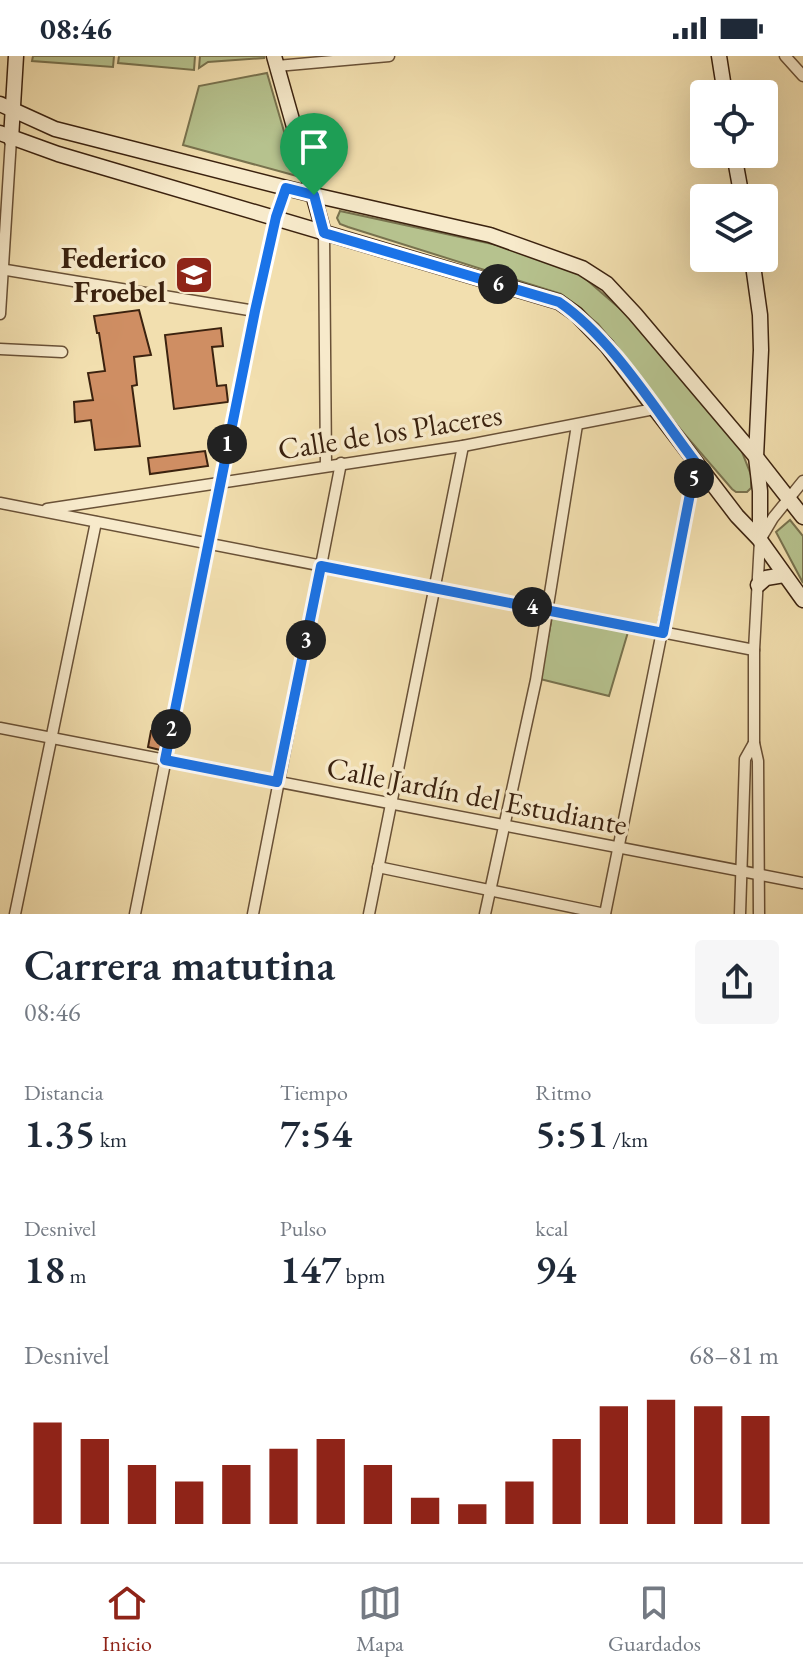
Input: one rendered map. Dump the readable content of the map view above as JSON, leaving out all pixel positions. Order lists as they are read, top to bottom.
{
  "streets": {
    "street": ["Calle de los Placeres", "Calle Jardín del Estudiante"]
  },
  "places": {
    "school or university": ["Federico Froebel"]
  },
  "page": {
    "status": "08:46",
    "pins": [
      "6",
      "1",
      "5",
      "4",
      "3",
      "2"
    ],
    "heading": ["Carrera matutina", "08:46"],
    "stats": [
      ["Distancia", "1.35 km"],
      ["Tiempo", "7:54"],
      ["Ritmo", "5:51 /km"],
      ["Desnivel", "18 m"],
      ["Pulso", "147 bpm"],
      ["kcal", "94"]
    ],
    "chart": ["Desnivel", "68–81 m"],
    "tabs": ["Inicio", "Mapa", "Guardados"]
  }
}
